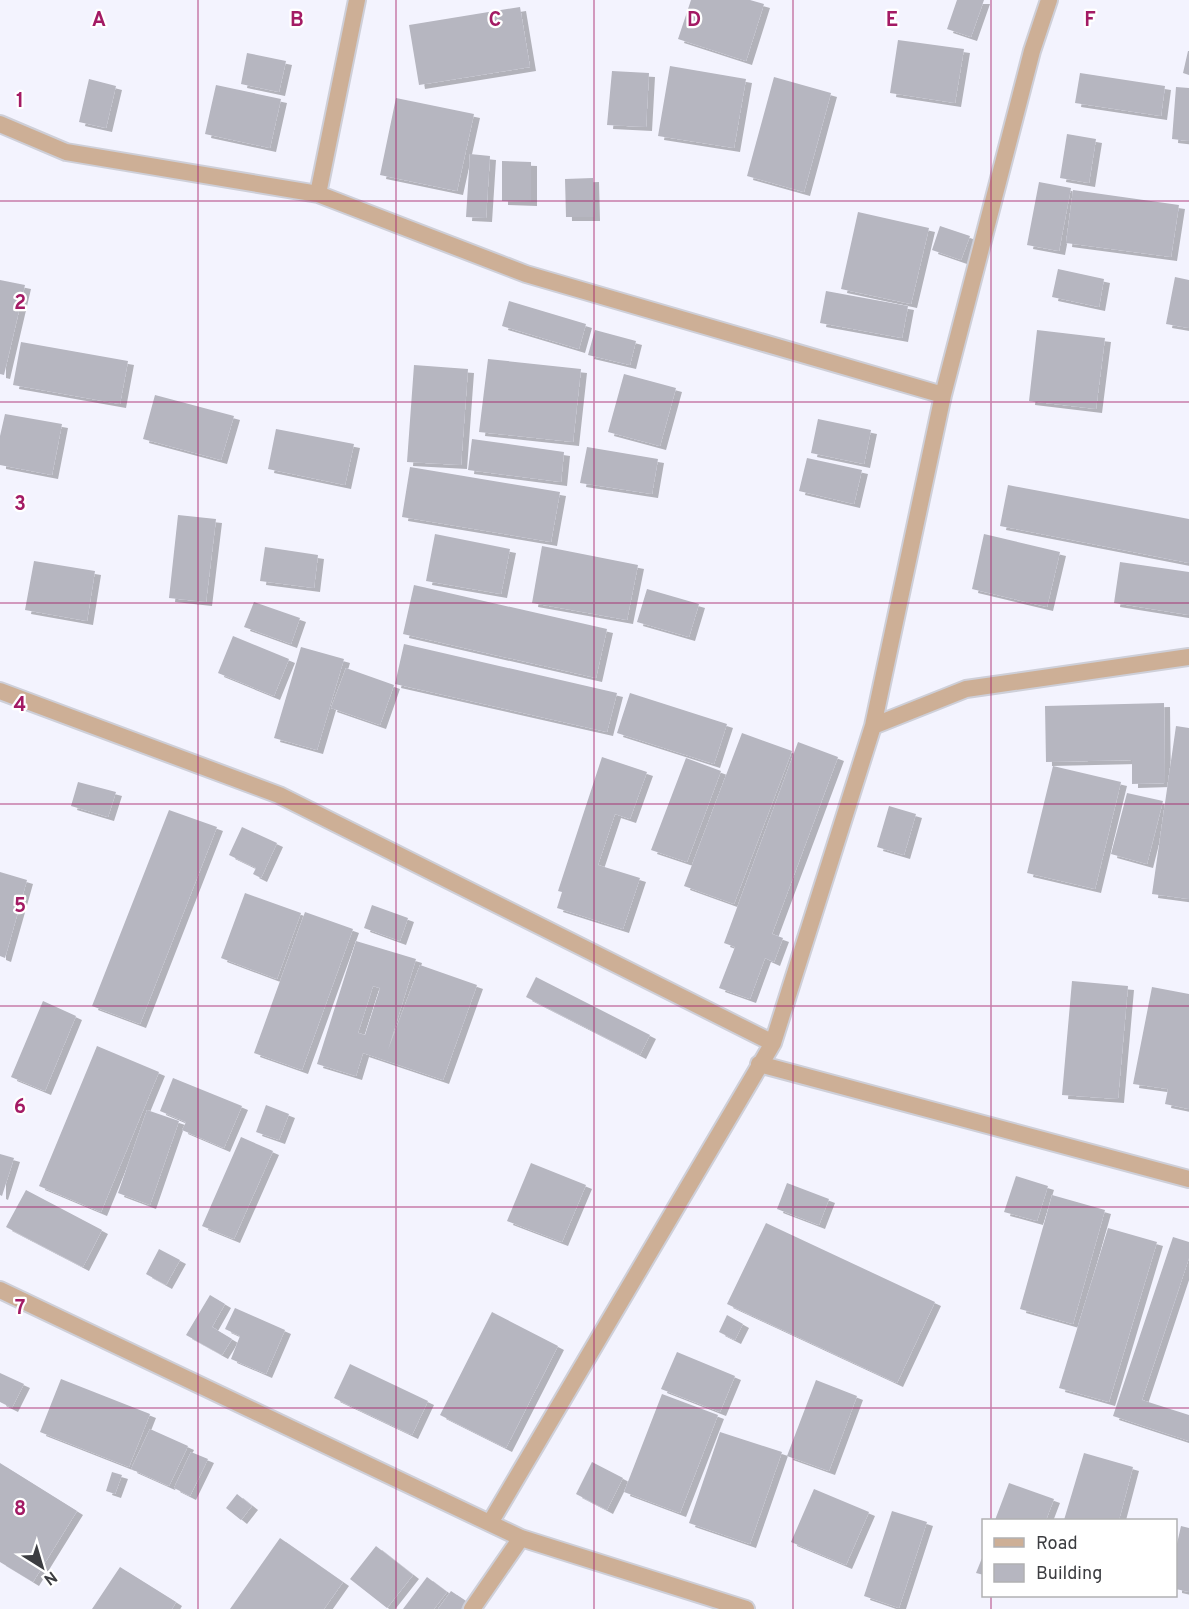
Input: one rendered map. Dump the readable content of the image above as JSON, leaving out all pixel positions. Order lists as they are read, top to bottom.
{
  "legend": ["Road", "Building"],
  "north": "bottom right",
  "grid": {
    "columns": [
      "A",
      "B",
      "C",
      "D",
      "E",
      "F"
    ],
    "rows": [
      "1",
      "2",
      "3",
      "4",
      "5",
      "6",
      "7",
      "8"
    ]
  }
}
